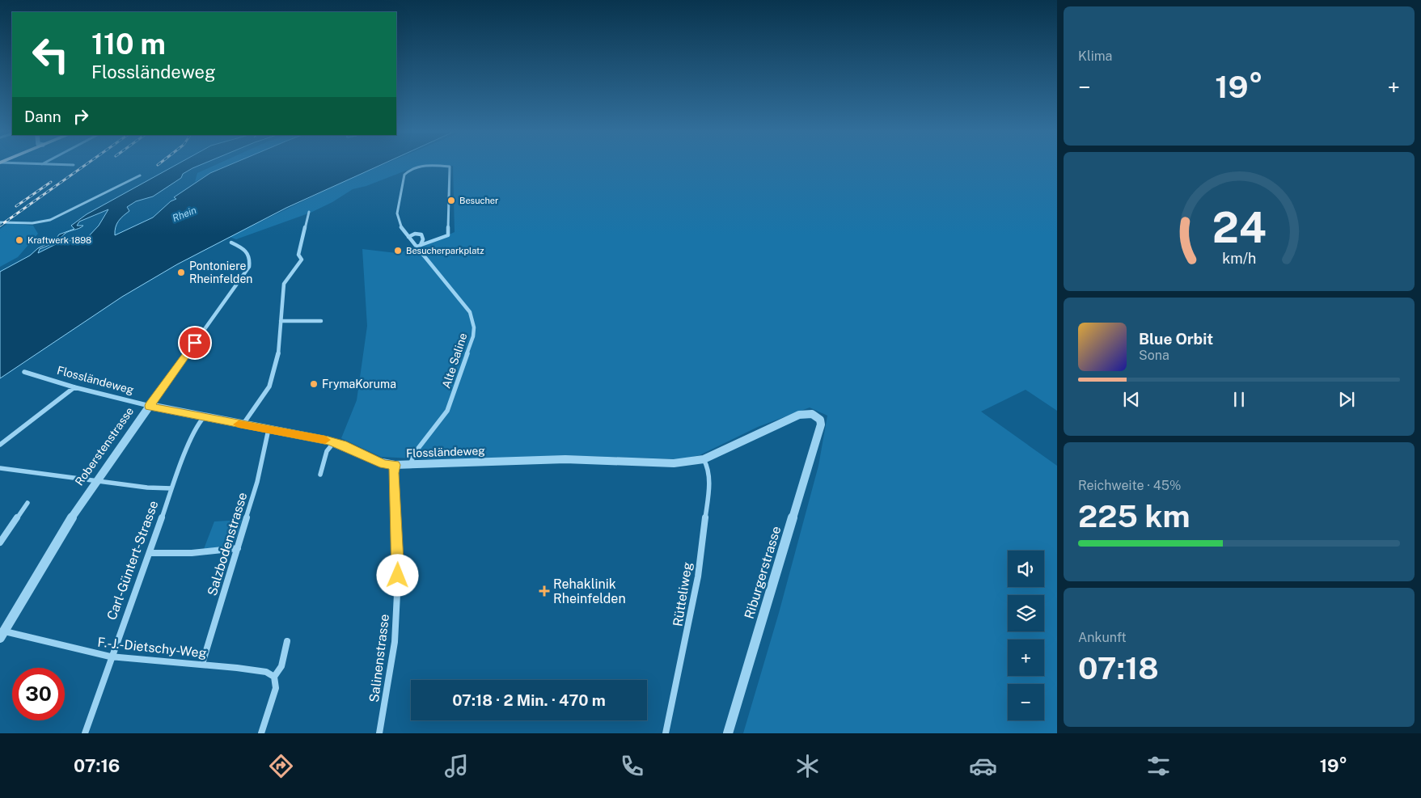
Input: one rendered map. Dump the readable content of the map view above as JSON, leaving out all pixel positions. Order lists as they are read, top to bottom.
{
  "streets": {
    "street": [
      "Alte Saline",
      "Flossländeweg",
      "Roberstenstrasse",
      "Salzbodenstrasse",
      "Carl-Güntert-Strasse",
      "Riburgerstrasse",
      "Rütteliweg",
      "F.-J.-Dietschy-Weg",
      "Salinenstrasse"
    ]
  },
  "crossings": [
    ["Alte Saline", "Flossländeweg"],
    ["Flossländeweg", "Roberstenstrasse"],
    ["Flossländeweg", "Salzbodenstrasse"],
    ["Flossländeweg", "Carl-Güntert-Strasse"],
    ["Flossländeweg", "Riburgerstrasse"],
    ["Flossländeweg", "Rütteliweg"],
    ["Flossländeweg", "Salinenstrasse"],
    ["Roberstenstrasse", "F.-J.-Dietschy-Weg"],
    ["Salzbodenstrasse", "F.-J.-Dietschy-Weg"],
    ["Carl-Güntert-Strasse", "F.-J.-Dietschy-Weg"]
  ],
  "water": ["Rhein"],
  "places": {
    "other": [
      "Besucher",
      "Kraftwerk 1898",
      "Besucherparkplatz",
      "Pontoniere Rheinfelden",
      "FrymaKoruma"
    ],
    "health": ["Rehaklinik Rheinfelden"]
  },
  "page": {
    "tile": [
      "Klima",
      ["Reichweite · 45%", "225 km"],
      ["Ankunft", "07:18"]
    ],
    "turn": ["110 m", "Flossländeweg"],
    "heat": ["−", "19°", "+"],
    "then": "Dann",
    "song": ["Blue Orbit", "Sona"],
    "map_buttons": ["+", "−"],
    "limit": "30",
    "trip": "07:18 · 2 Min. · 470 m",
    "tabs": ["07:16", "19°"],
    "gauge": ["24", "km/h"]
  }
}
